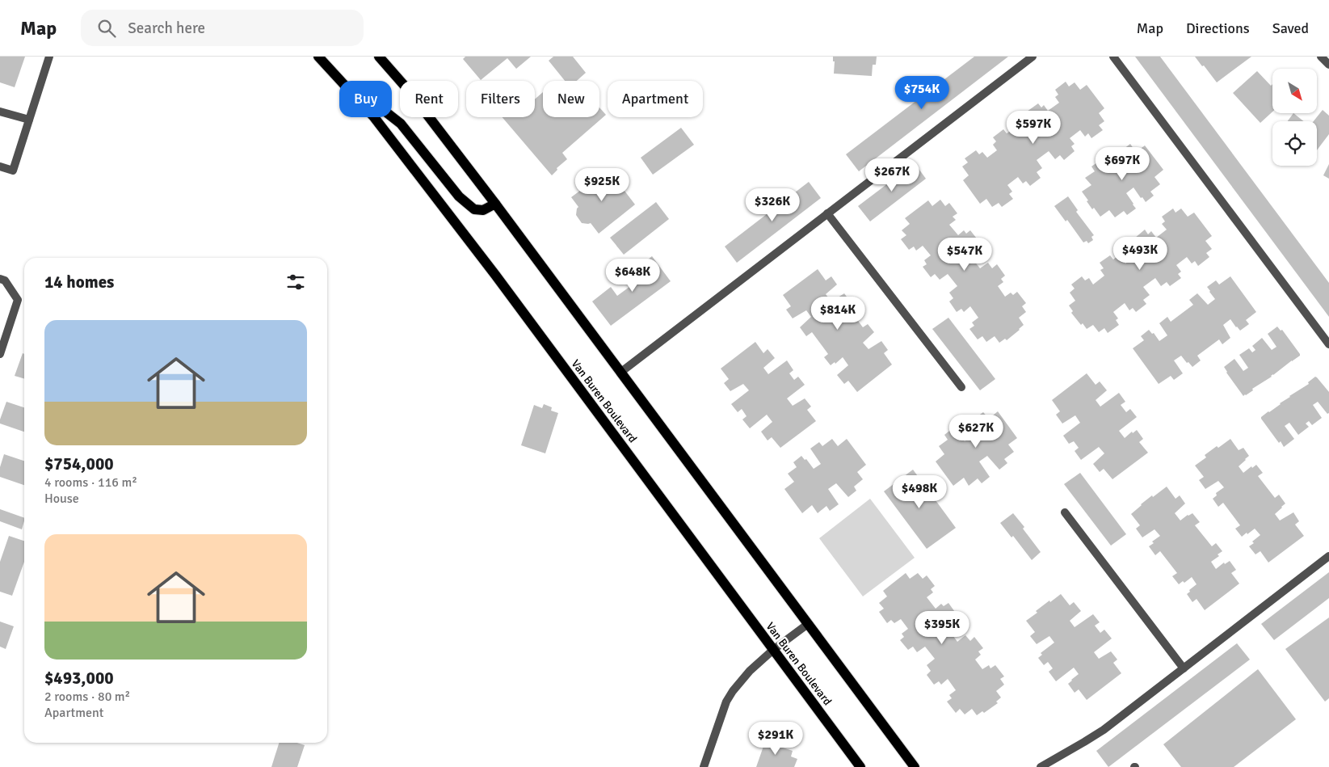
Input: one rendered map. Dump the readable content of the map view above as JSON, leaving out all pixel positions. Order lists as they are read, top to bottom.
{
  "streets": {
    "main road": ["Van Buren Boulevard"]
  },
  "north": "bottom right",
  "page": {
    "header": "Map",
    "search": "Search here",
    "nav": ["Map", "Directions", "Saved"],
    "price": [
      "$754K",
      "$597K",
      "$697K",
      "$267K",
      "$925K",
      "$326K",
      "$493K",
      "$547K",
      "$648K",
      "$814K",
      "$627K",
      "$498K",
      "$395K",
      "$291K"
    ],
    "chip": [
      "Buy",
      "Rent",
      "Filters",
      "New",
      "Apartment"
    ],
    "heading": "14 homes",
    "list": [
      {
        "name": "$754,000",
        "note": "4 rooms · 116 m² · House"
      },
      {
        "name": "$493,000",
        "note": "2 rooms · 80 m² · Apartment"
      }
    ]
  }
}
